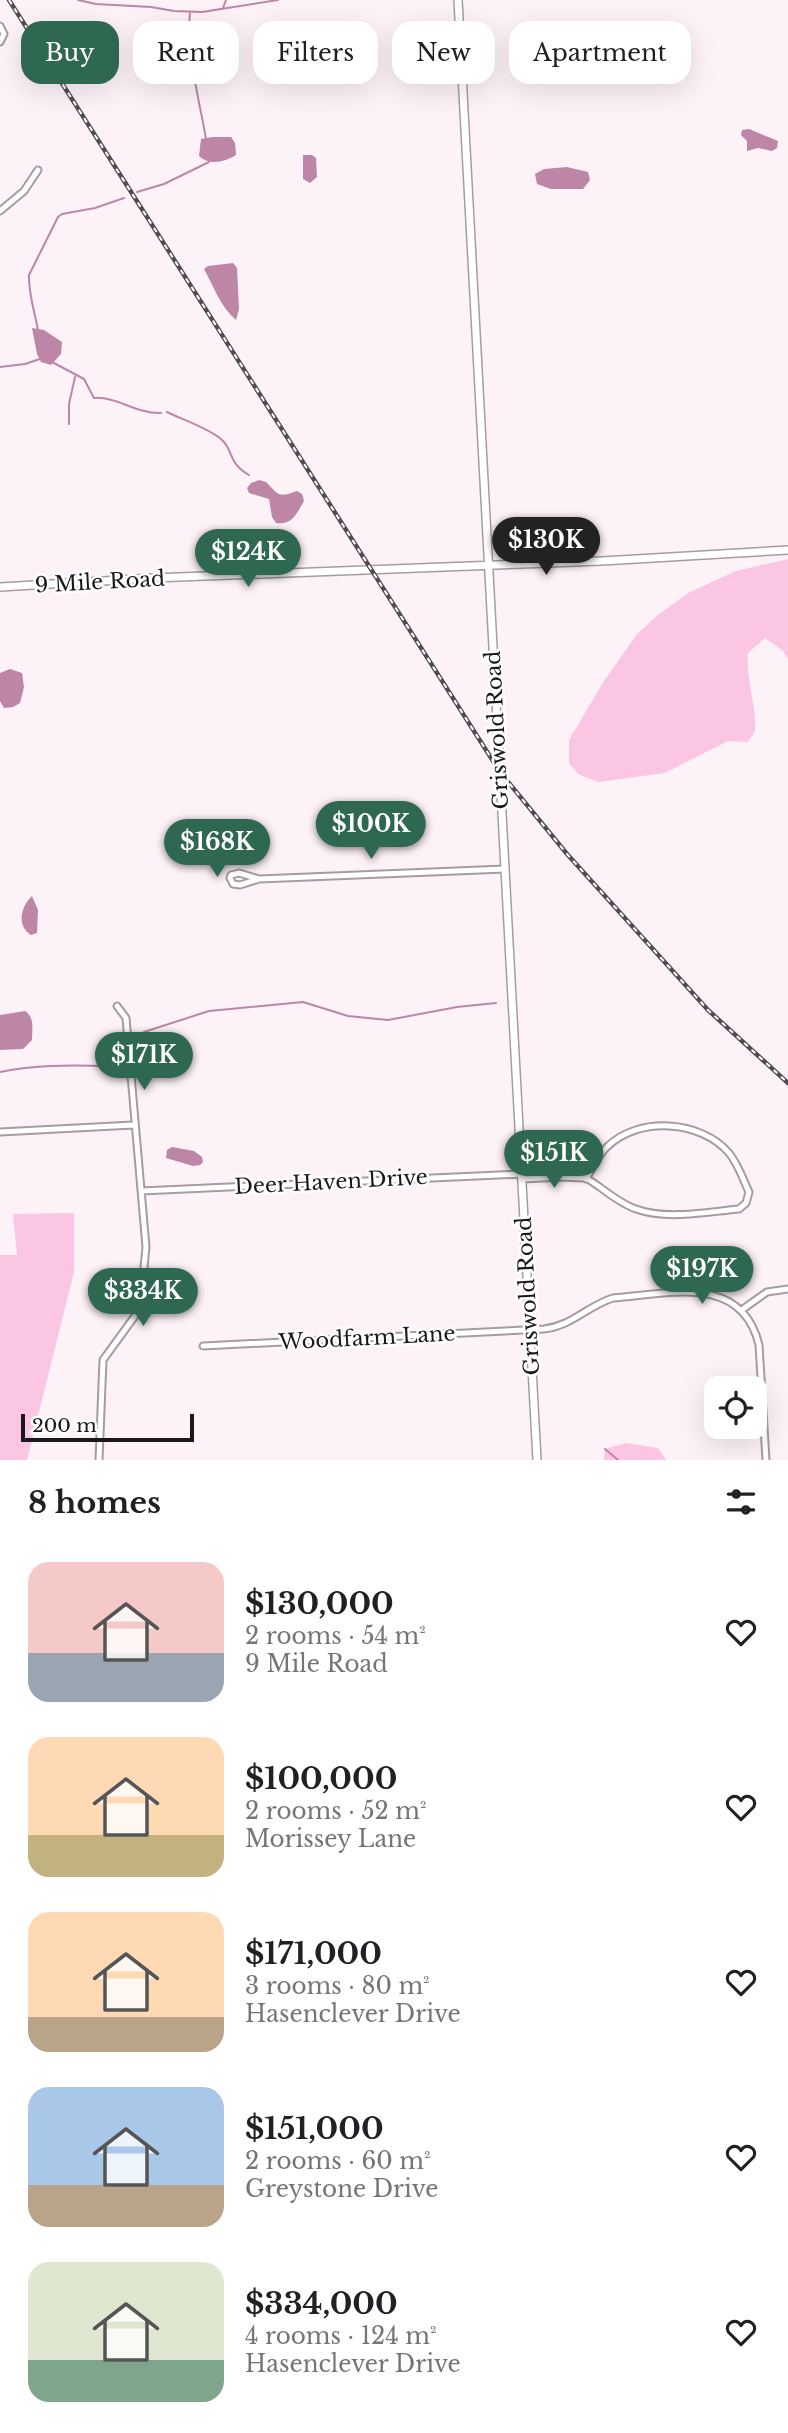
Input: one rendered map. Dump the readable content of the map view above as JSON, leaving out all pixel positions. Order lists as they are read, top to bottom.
{
  "streets": {
    "street": [
      "9 Mile Road",
      "Griswold Road",
      "Deer Haven Drive",
      "Woodfarm Lane"
    ]
  },
  "crossings": [
    ["9 Mile Road", "Griswold Road"],
    ["Griswold Road", "Deer Haven Drive"],
    ["Griswold Road", "Woodfarm Lane"]
  ],
  "scale_bar": "200 m",
  "page": {
    "chip": [
      "Buy",
      "Rent",
      "Filters",
      "New",
      "Apartment"
    ],
    "price": [
      "$130K",
      "$124K",
      "$100K",
      "$168K",
      "$171K",
      "$151K",
      "$197K",
      "$334K"
    ],
    "scale": "200 m",
    "heading": "8 homes",
    "list": [
      {
        "name": "$130,000",
        "note": "2 rooms · 54 m² · 9 Mile Road"
      },
      {
        "name": "$100,000",
        "note": "2 rooms · 52 m² · Morissey Lane"
      },
      {
        "name": "$171,000",
        "note": "3 rooms · 80 m² · Hasenclever Drive"
      },
      {
        "name": "$151,000",
        "note": "2 rooms · 60 m² · Greystone Drive"
      },
      {
        "name": "$334,000",
        "note": "4 rooms · 124 m² · Hasenclever Drive"
      }
    ]
  }
}
